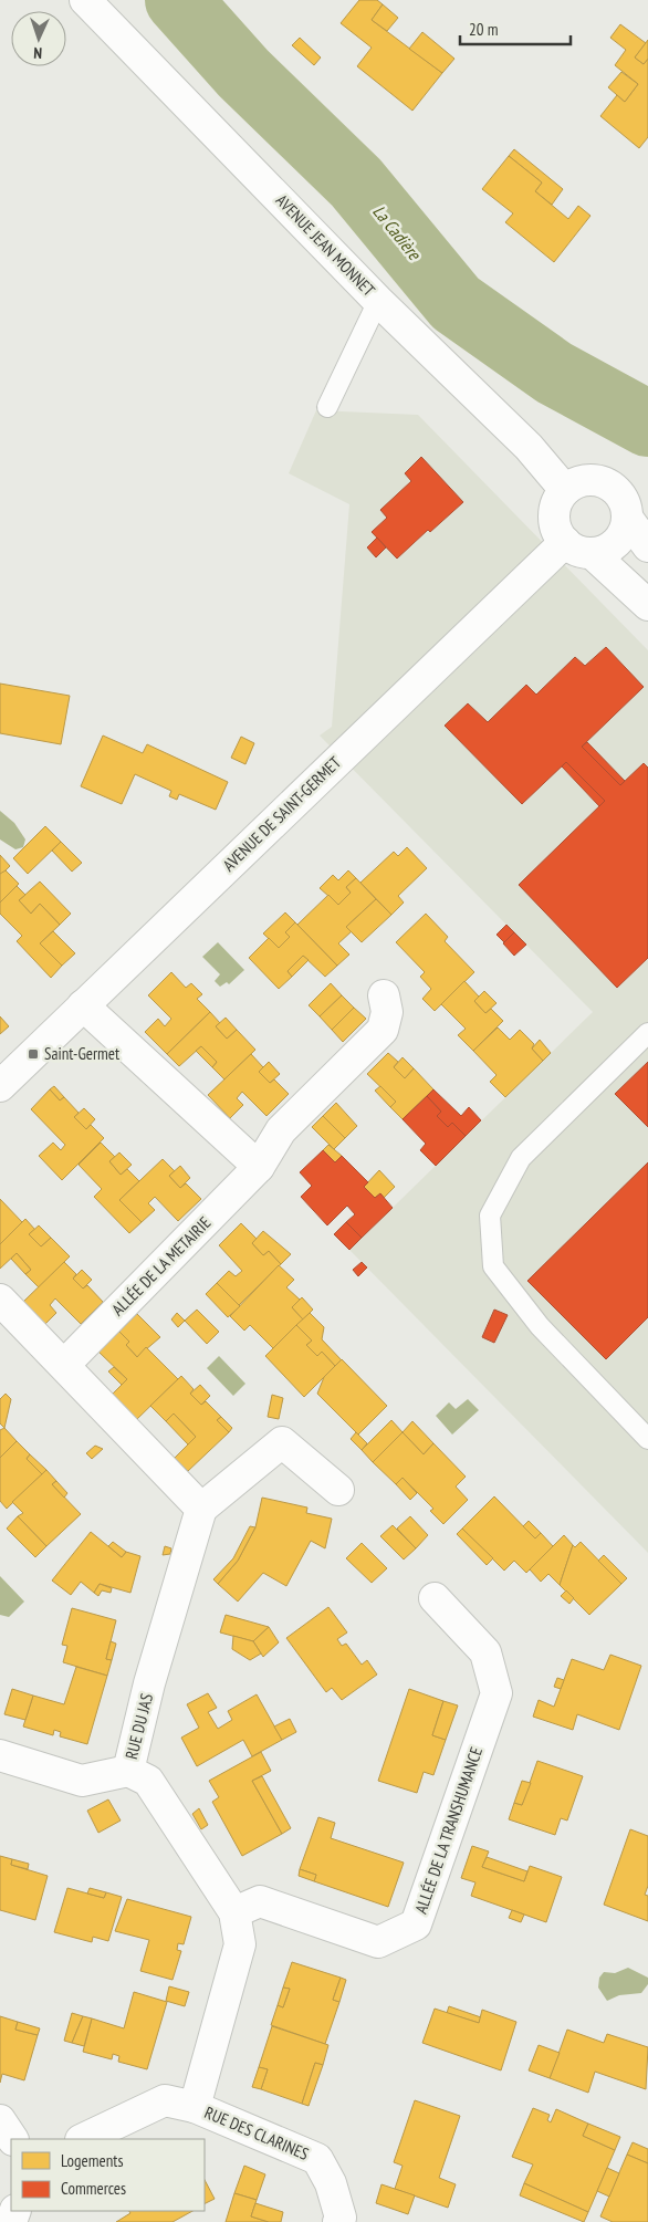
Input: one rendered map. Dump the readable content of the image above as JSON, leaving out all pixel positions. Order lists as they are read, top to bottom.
{
  "streets": {
    "street": [
      "AVENUE JEAN MONNET",
      "AVENUE DE SAINT-GERMET",
      "ALLÉE DE LA METAIRIE",
      "RUE DU JAS",
      "ALLÉE DE LA TRANSHUMANCE",
      "RUE DES CLARINES"
    ]
  },
  "crossings": [
    ["AVENUE JEAN MONNET", "AVENUE DE SAINT-GERMET"],
    ["RUE DU JAS", "ALLÉE DE LA TRANSHUMANCE"],
    ["RUE DU JAS", "RUE DES CLARINES"]
  ],
  "water": ["La Cadière"],
  "places": {
    "transit": ["Saint-Germet"]
  },
  "legend": ["Logements", "Commerces"],
  "scale_bar": "20 m",
  "north": "bottom"
}
